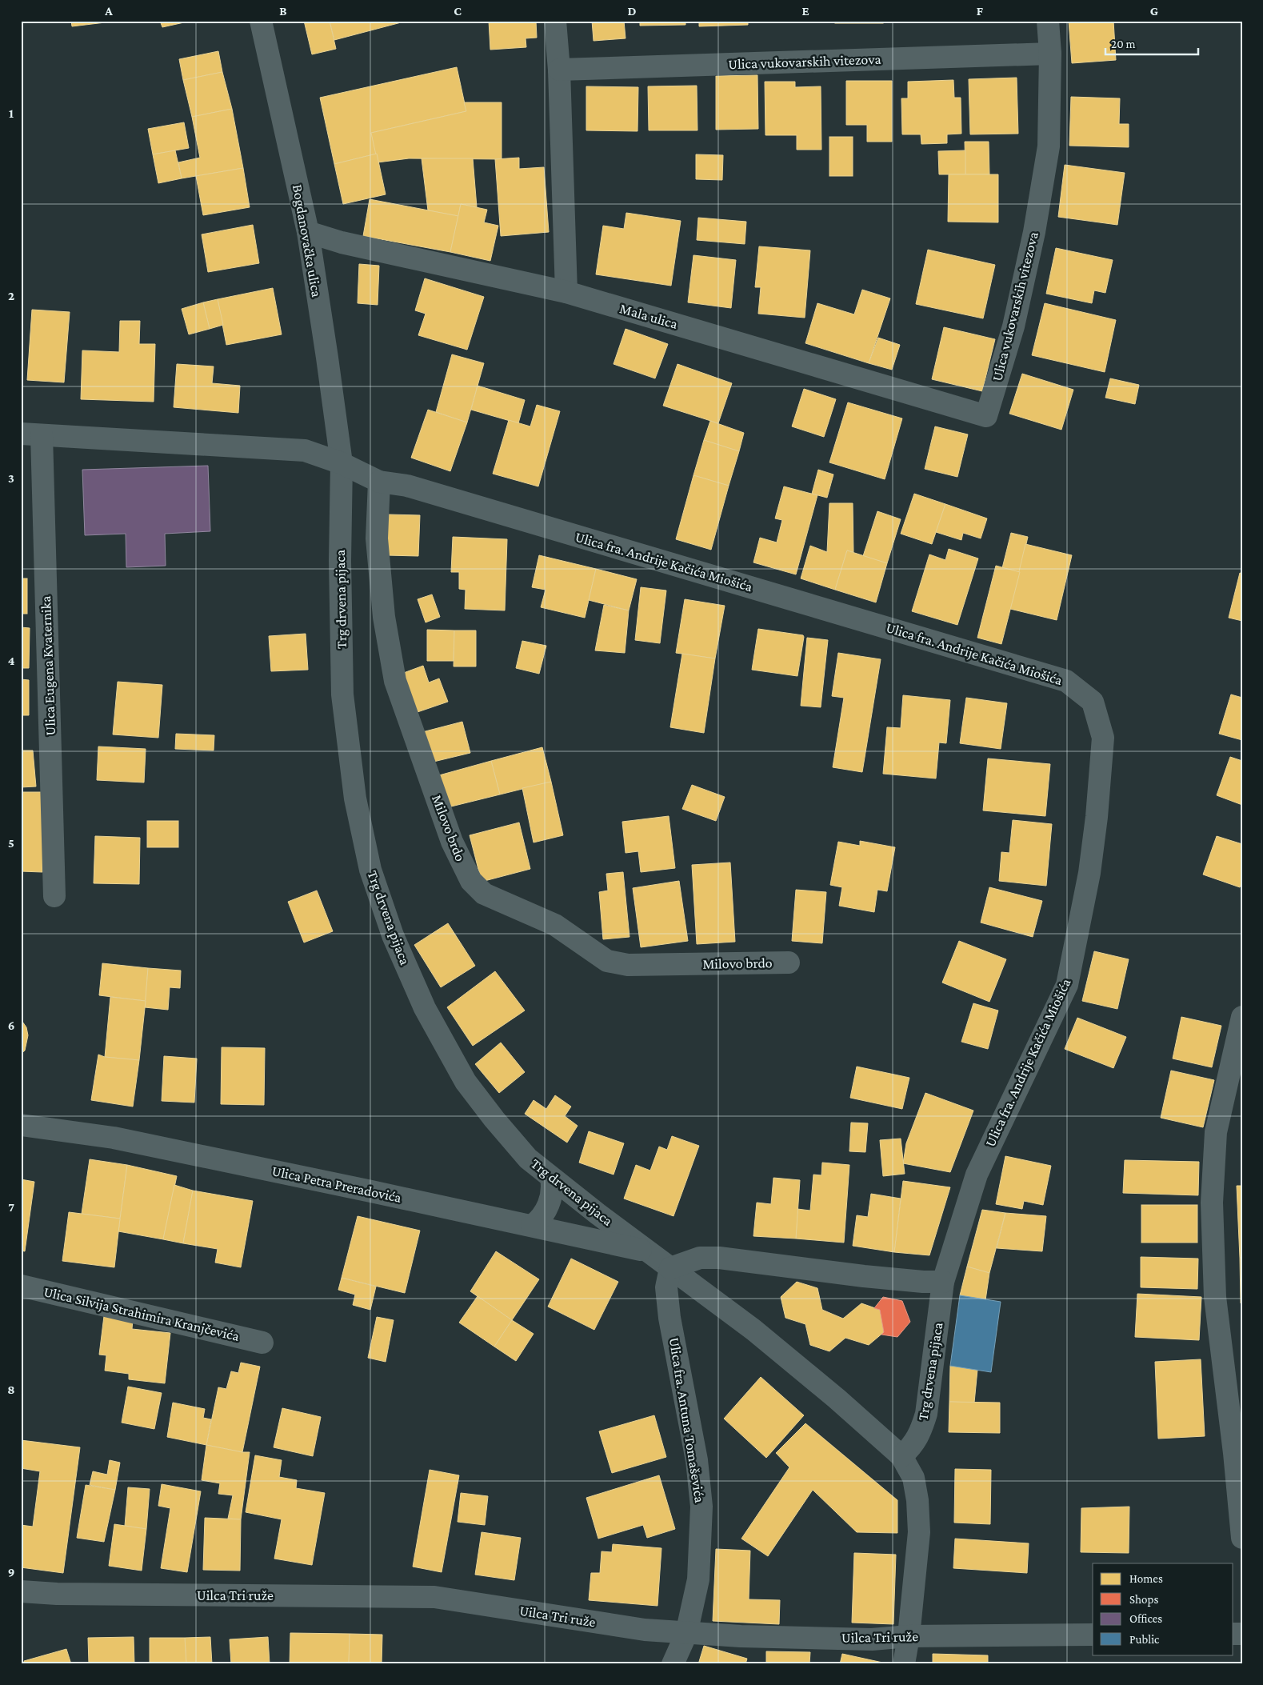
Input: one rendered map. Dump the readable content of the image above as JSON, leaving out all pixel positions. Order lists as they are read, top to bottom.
{
  "streets": {
    "street": [
      "Ulica vukovarskih vitezova",
      "Bogdanovačka ulica",
      "Mala ulica",
      "Ulica fra. Andrije Kačića Miošića",
      "Trg drvena pijaca",
      "Ulica Eugena Kvaternika",
      "Milovo brdo",
      "Ulica Petra Preradovića",
      "Ulica Silvija Strahimira Kranjčevića",
      "Ulica fra. Antuna Tomaševića",
      "Uilca Tri ruže"
    ]
  },
  "crossings": [
    ["Ulica vukovarskih vitezova", "Mala ulica"],
    ["Bogdanovačka ulica", "Mala ulica"],
    ["Bogdanovačka ulica", "Trg drvena pijaca"],
    ["Bogdanovačka ulica", "Ulica Eugena Kvaternika"],
    ["Ulica fra. Andrije Kačića Miošića", "Trg drvena pijaca"],
    ["Ulica fra. Andrije Kačića Miošića", "Milovo brdo"],
    ["Trg drvena pijaca", "Ulica Eugena Kvaternika"],
    ["Trg drvena pijaca", "Ulica Petra Preradovića"],
    ["Trg drvena pijaca", "Ulica fra. Antuna Tomaševića"],
    ["Ulica fra. Antuna Tomaševića", "Uilca Tri ruže"]
  ],
  "legend": [
    "Homes",
    "Shops",
    "Offices",
    "Public"
  ],
  "scale_bar": "20 m",
  "grid": {
    "columns": [
      "A",
      "B",
      "C",
      "D",
      "E",
      "F",
      "G"
    ],
    "rows": [
      "1",
      "2",
      "3",
      "4",
      "5",
      "6",
      "7",
      "8",
      "9"
    ]
  }
}
